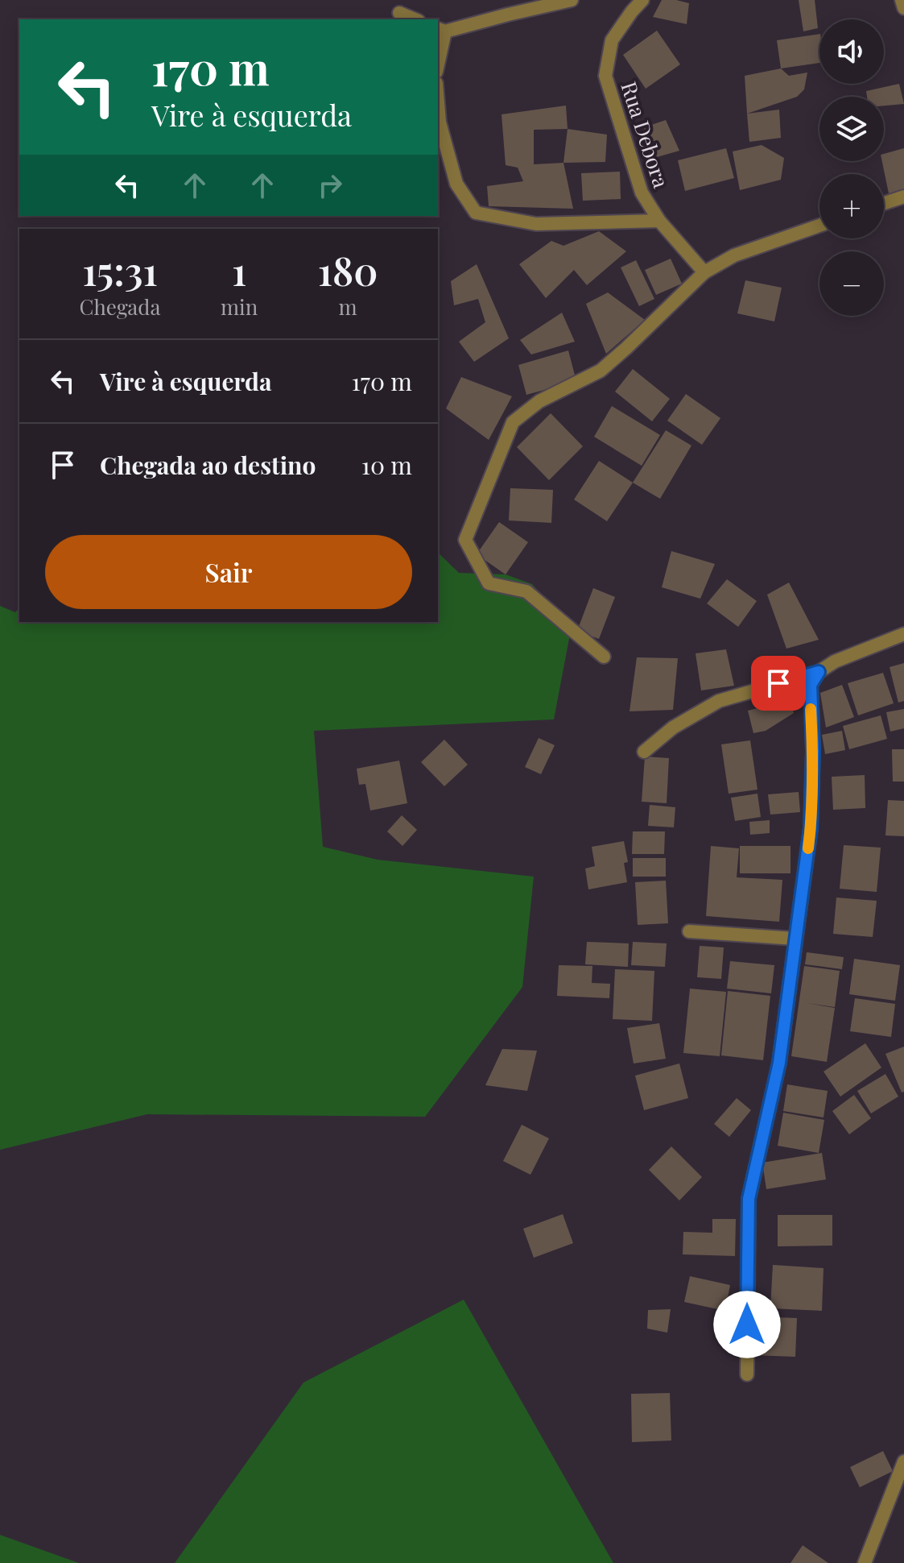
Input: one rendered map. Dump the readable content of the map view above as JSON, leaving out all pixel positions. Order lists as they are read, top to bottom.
{
  "streets": {
    "street": ["Rua Debora"]
  },
  "page": {
    "map_buttons": ["+", "−"],
    "turn": ["170 m", "Vire à esquerda"],
    "eta": [
      "15:31",
      "Chegada",
      "1",
      "min",
      "180",
      "m"
    ],
    "list": [
      {
        "name": "Vire à esquerda",
        "value": "170 m"
      },
      {
        "name": "Chegada ao destino",
        "value": "10 m"
      }
    ],
    "buttons": "Sair"
  }
}
